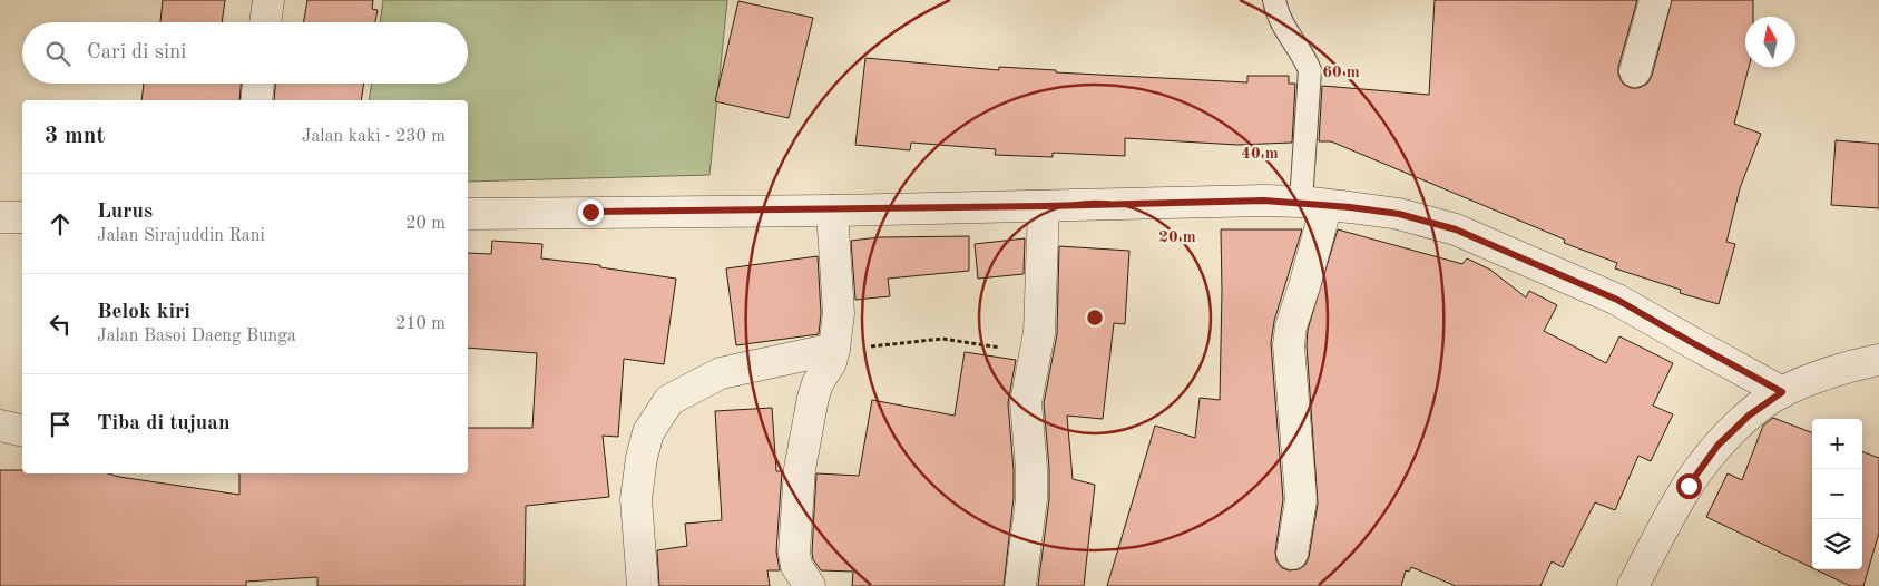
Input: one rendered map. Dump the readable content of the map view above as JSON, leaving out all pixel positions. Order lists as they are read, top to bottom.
{
  "north": "top",
  "page": {
    "search": "Cari di sini",
    "heading": ["3 mnt", "Jalan kaki · 230 m"],
    "list": [
      ["Lurus", "Jalan Sirajuddin Rani", "20 m"],
      ["Belok kiri", "Jalan Basoi Daeng Bunga", "210 m"],
      "Tiba di tujuan"
    ],
    "map_buttons": ["+", "−"]
  },
  "rings": ["60 m", "40 m", "20 m"]
}
